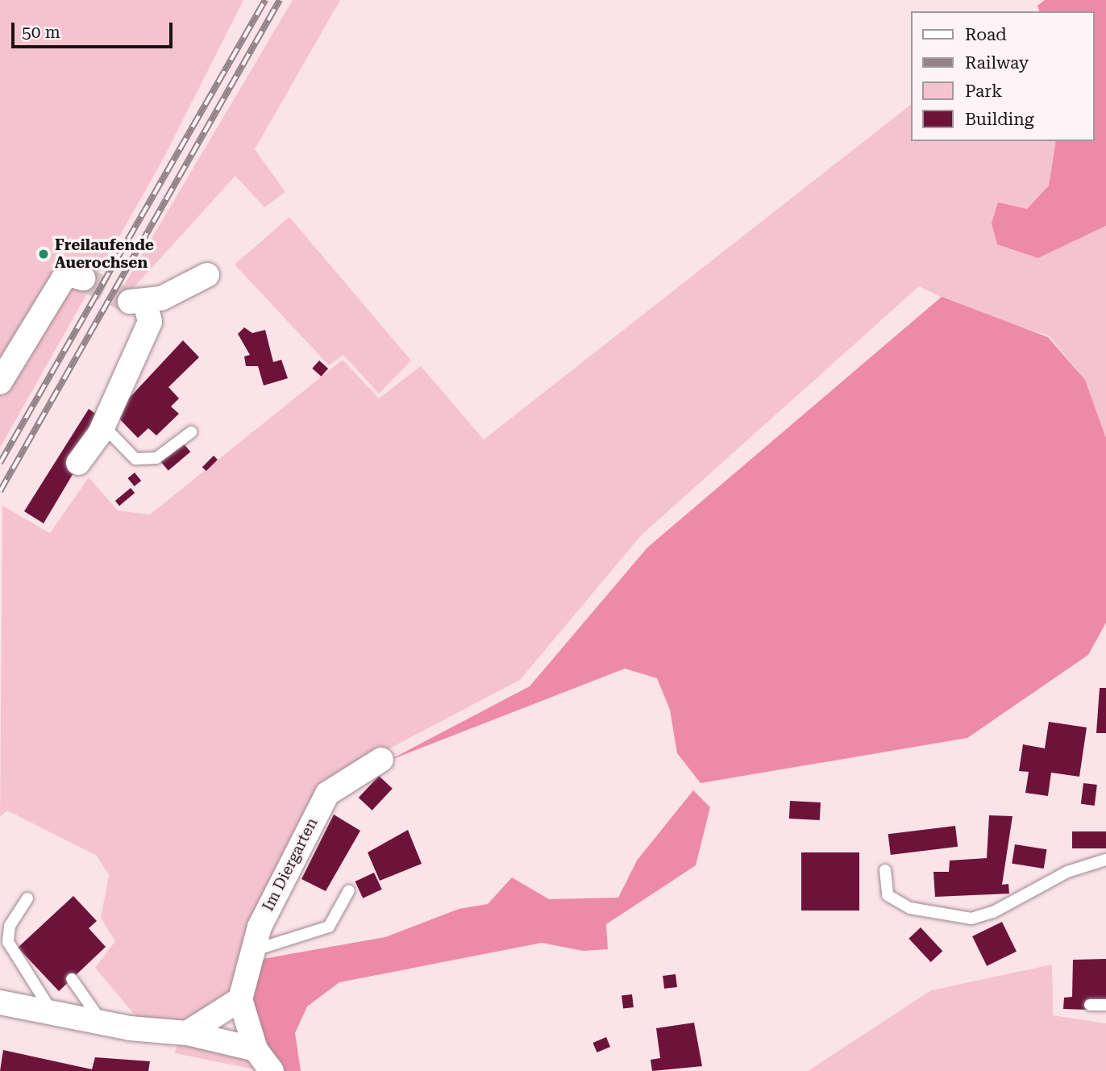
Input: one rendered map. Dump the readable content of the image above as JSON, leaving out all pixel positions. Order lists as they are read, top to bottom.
{
  "streets": {
    "street": ["Im Diergarten"]
  },
  "places": ["Freilaufende Auerochsen"],
  "legend": [
    "Road",
    "Railway",
    "Park",
    "Building"
  ],
  "scale_bar": "50 m"
}
